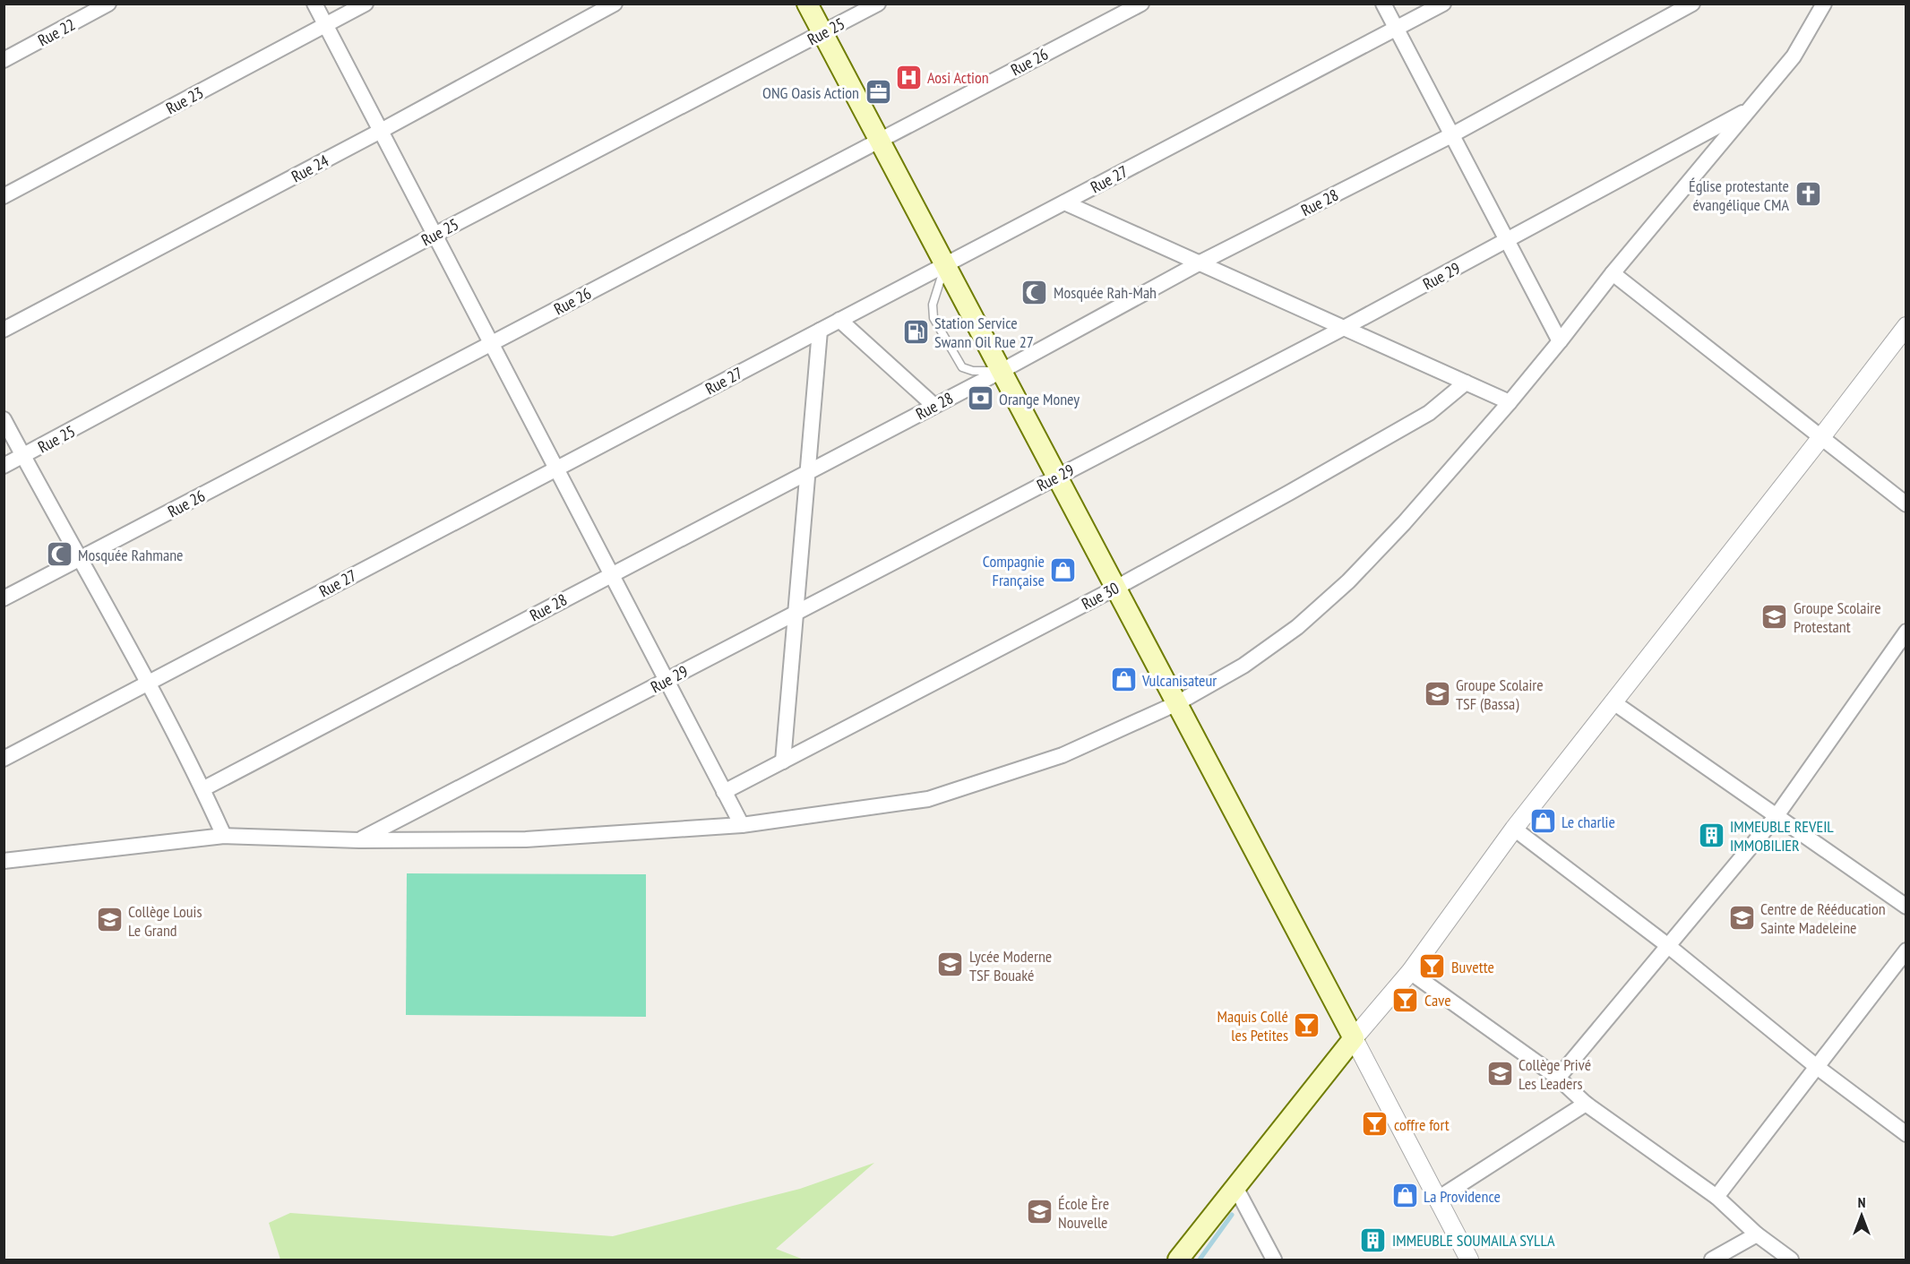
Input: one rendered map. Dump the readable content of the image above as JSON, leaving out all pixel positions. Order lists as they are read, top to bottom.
{
  "streets": {
    "street": [
      "Rue 25",
      "Rue 22",
      "Rue 26",
      "Rue 23",
      "Rue 24",
      "Rue 27",
      "Rue 28",
      "Rue 29",
      "Rue 30"
    ]
  },
  "places": {
    "hospital": ["Aosi Action"],
    "office": ["ONG Oasis Action"],
    "church": ["Église protestante évangélique CMA"],
    "mosque": ["Mosquée Rah-Mah", "Mosquée Rahmane"],
    "fuel station": ["Station Service Swann Oil Rue 27"],
    "bank": ["Orange Money"],
    "shop": [
      "Compagnie Française",
      "Vulcanisateur",
      "Le charlie",
      "La Providence"
    ],
    "school or university": [
      "Groupe Scolaire Protestant",
      "Groupe Scolaire TSF (Bassa)",
      "Centre de Rééducation Sainte Madeleine",
      "Collège Louis Le Grand",
      "Lycée Moderne TSF Bouaké",
      "Collège Privé Les Leaders",
      "École Ère Nouvelle"
    ],
    "building": ["IMMEUBLE REVEIL IMMOBILIER", "IMMEUBLE SOUMAILA SYLLA"],
    "bar": [
      "Buvette",
      "Cave",
      "Maquis Collé les Petites",
      "coffre fort"
    ]
  },
  "north": "top"
}
